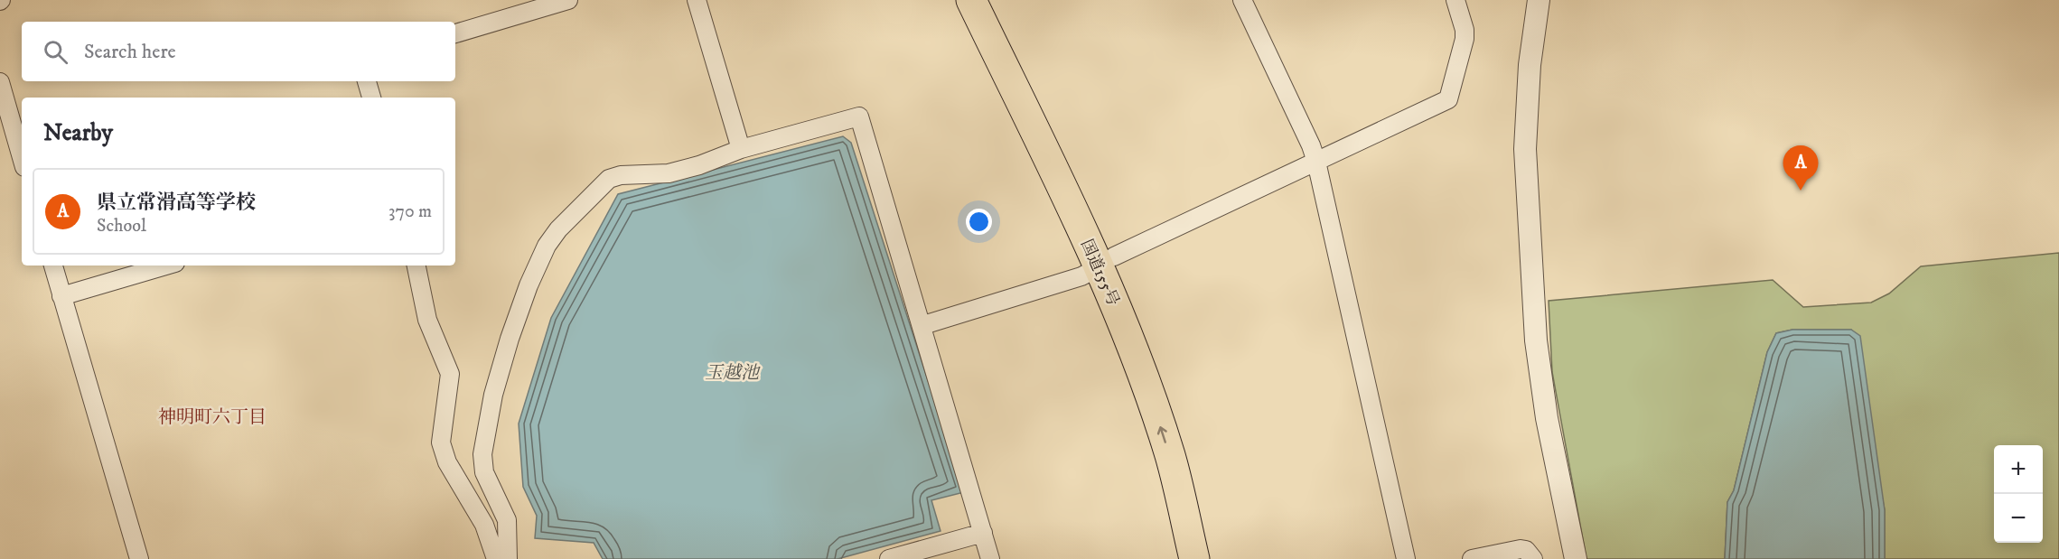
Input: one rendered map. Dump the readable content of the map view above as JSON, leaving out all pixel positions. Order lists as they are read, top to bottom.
{
  "streets": {
    "highway": ["国道155号"]
  },
  "districts": ["神明町六丁目"],
  "water": ["玉越池"],
  "page": {
    "search": "Search here",
    "heading": "Nearby",
    "pins": "A",
    "list": [
      {
        "mark": "A",
        "name": "県立常滑高等学校",
        "note": "School",
        "value": "370 m"
      }
    ],
    "map_buttons": ["+", "−"]
  }
}
